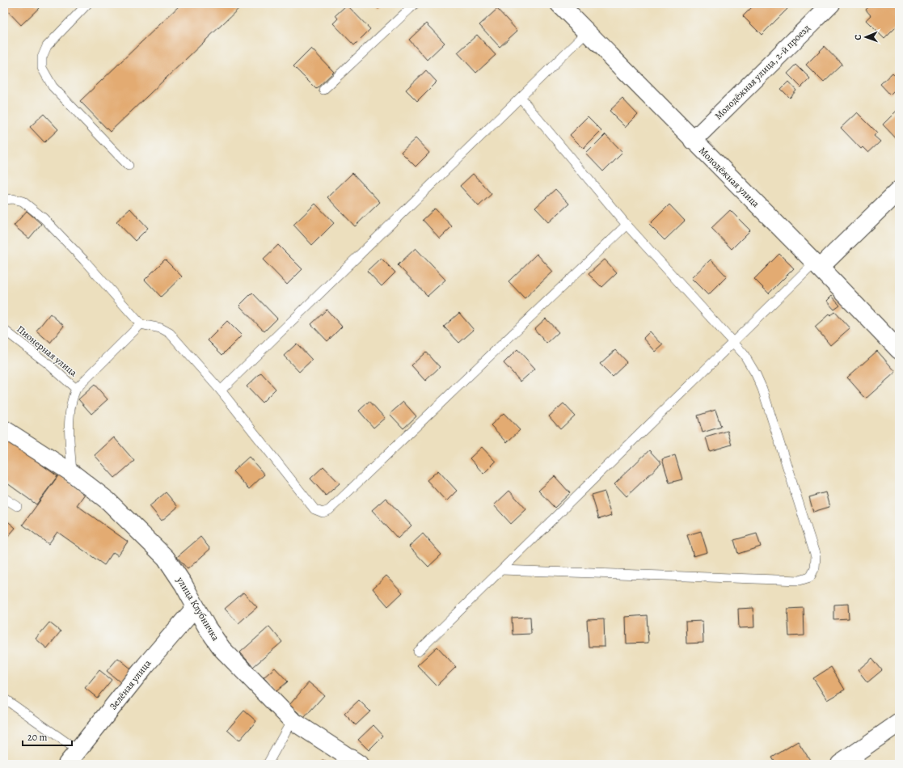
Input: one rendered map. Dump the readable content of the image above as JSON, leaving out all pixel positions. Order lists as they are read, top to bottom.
{
  "streets": {
    "street": [
      "Молодёжная улица, 2-й проезд",
      "Молодёжная улица",
      "улица Клубничка",
      "Зелёная улица"
    ],
    "lane": ["Пионерная улица"]
  },
  "crossings": [
    ["Молодёжная улица, 2-й проезд", "Молодёжная улица"],
    ["улица Клубничка", "Зелёная улица"]
  ],
  "scale_bar": "20 m",
  "north": "left"
}
